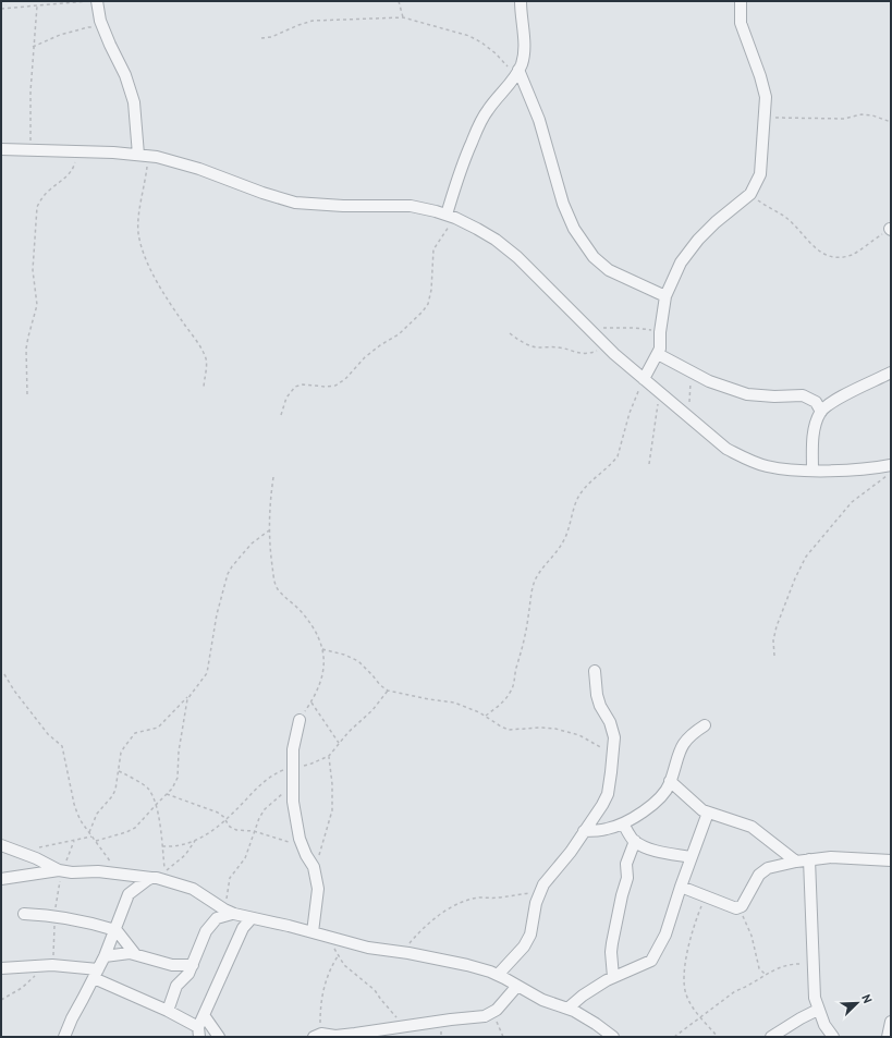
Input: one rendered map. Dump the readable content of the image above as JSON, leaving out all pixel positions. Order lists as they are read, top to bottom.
{
  "north": "top right"
}
